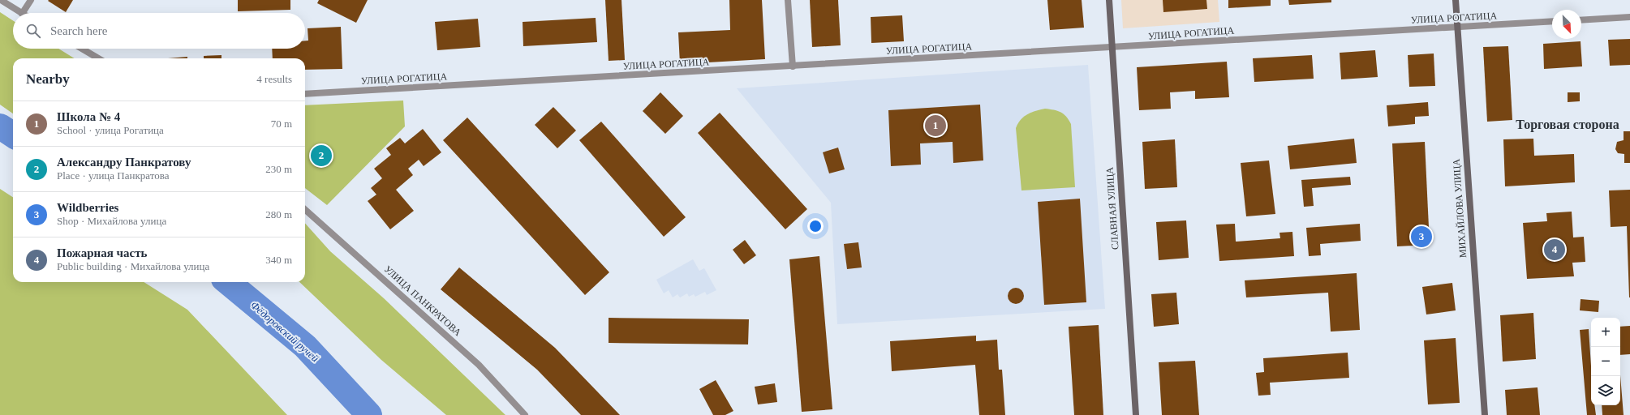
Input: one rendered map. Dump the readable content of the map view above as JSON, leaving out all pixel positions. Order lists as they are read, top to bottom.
{
  "streets": {
    "street": [
      "УЛИЦА РОГАТИЦА",
      "СЛАВНАЯ УЛИЦА",
      "МИХАЙЛОВА УЛИЦА",
      "УЛИЦА ПАНКРАТОВА"
    ]
  },
  "crossings": [
    ["УЛИЦА РОГАТИЦА", "СЛАВНАЯ УЛИЦА"],
    ["УЛИЦА РОГАТИЦА", "МИХАЙЛОВА УЛИЦА"]
  ],
  "districts": ["Торговая сторона"],
  "water": ["Фёдоровский ручей"],
  "north": "bottom right",
  "page": {
    "search": "Search here",
    "heading": ["Nearby", "4 results"],
    "list": [
      {
        "mark": "1",
        "name": "Школа № 4",
        "note": "School · улица Рогатица",
        "value": "70 m"
      },
      {
        "mark": "2",
        "name": "Александру Панкратову",
        "note": "Place · улица Панкратова",
        "value": "230 m"
      },
      {
        "mark": "3",
        "name": "Wildberries",
        "note": "Shop · Михайлова улица",
        "value": "280 m"
      },
      {
        "mark": "4",
        "name": "Пожарная часть",
        "note": "Public building · Михайлова улица",
        "value": "340 m"
      }
    ],
    "pins": [
      "1",
      "2",
      "3",
      "4"
    ],
    "map_buttons": ["+", "−"]
  }
}
